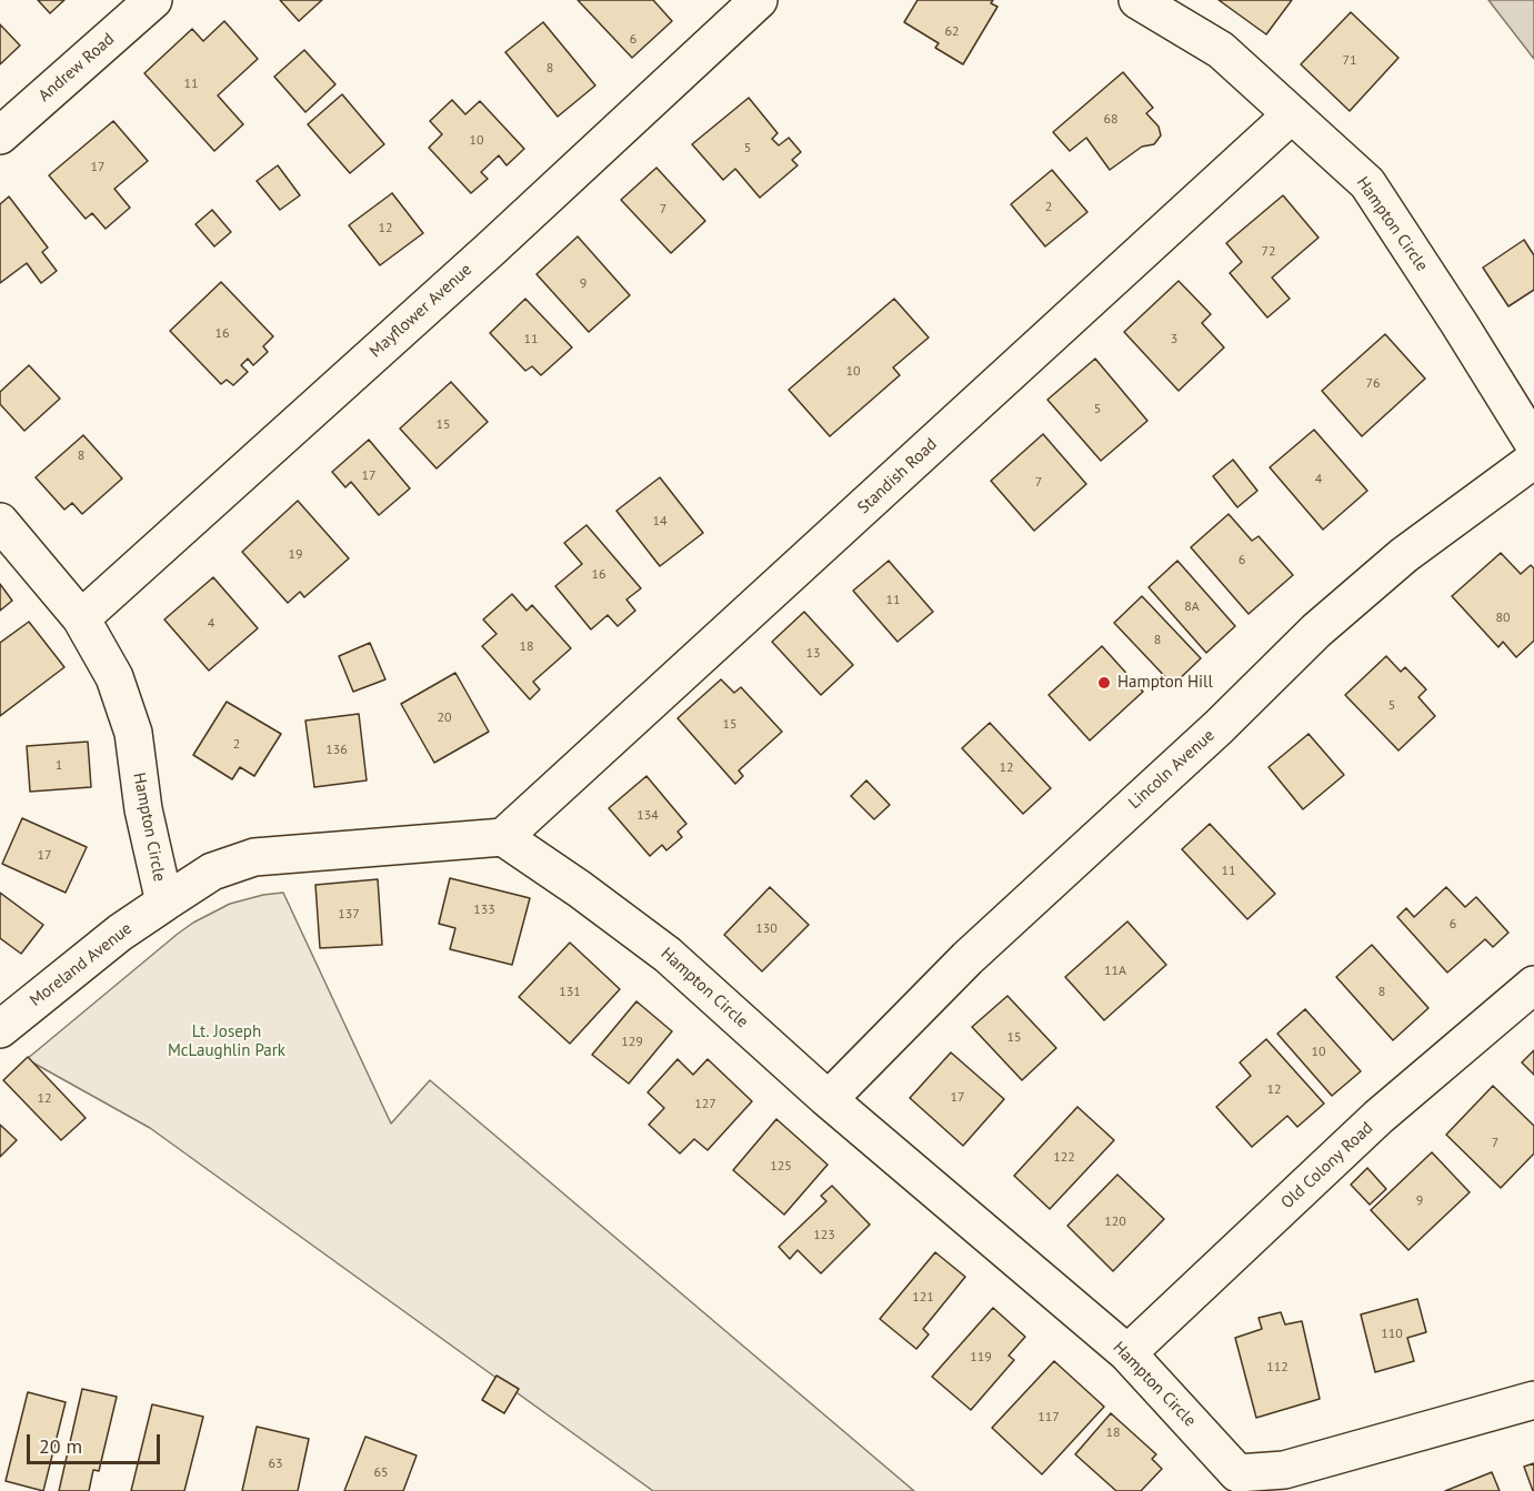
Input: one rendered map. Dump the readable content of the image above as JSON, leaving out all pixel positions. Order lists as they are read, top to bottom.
{
  "streets": {
    "street": [
      "Andrew Road",
      "Hampton Circle",
      "Mayflower Avenue",
      "Standish Road",
      "Lincoln Avenue",
      "Moreland Avenue",
      "Old Colony Road"
    ]
  },
  "crossings": [
    ["Hampton Circle", "Mayflower Avenue"],
    ["Hampton Circle", "Standish Road"],
    ["Hampton Circle", "Lincoln Avenue"],
    ["Hampton Circle", "Moreland Avenue"],
    ["Hampton Circle", "Old Colony Road"]
  ],
  "parks": ["Lt. Joseph McLaughlin Park"],
  "places": ["Hampton Hill"],
  "house_numbers": [
    "62",
    "6",
    "71",
    "8",
    "11",
    "68",
    "10",
    "5",
    "17",
    "2",
    "7",
    "12",
    "72",
    "9",
    "16",
    "11",
    "3",
    "10",
    "76",
    "5",
    "15",
    "8",
    "17",
    "4",
    "7",
    "14",
    "19",
    "6",
    "16",
    "11",
    "8A",
    "80",
    "4",
    "8",
    "18",
    "13",
    "5",
    "20",
    "15",
    "2",
    "136",
    "1",
    "12",
    "134",
    "17",
    "11",
    "133",
    "137",
    "6",
    "130",
    "11A",
    "131",
    "8",
    "15",
    "129",
    "10",
    "12",
    "17",
    "12",
    "127",
    "7",
    "122",
    "125",
    "9",
    "120",
    "123",
    "121",
    "110",
    "119",
    "112",
    "117",
    "18",
    "63",
    "65"
  ],
  "scale_bar": "20 m"
}
